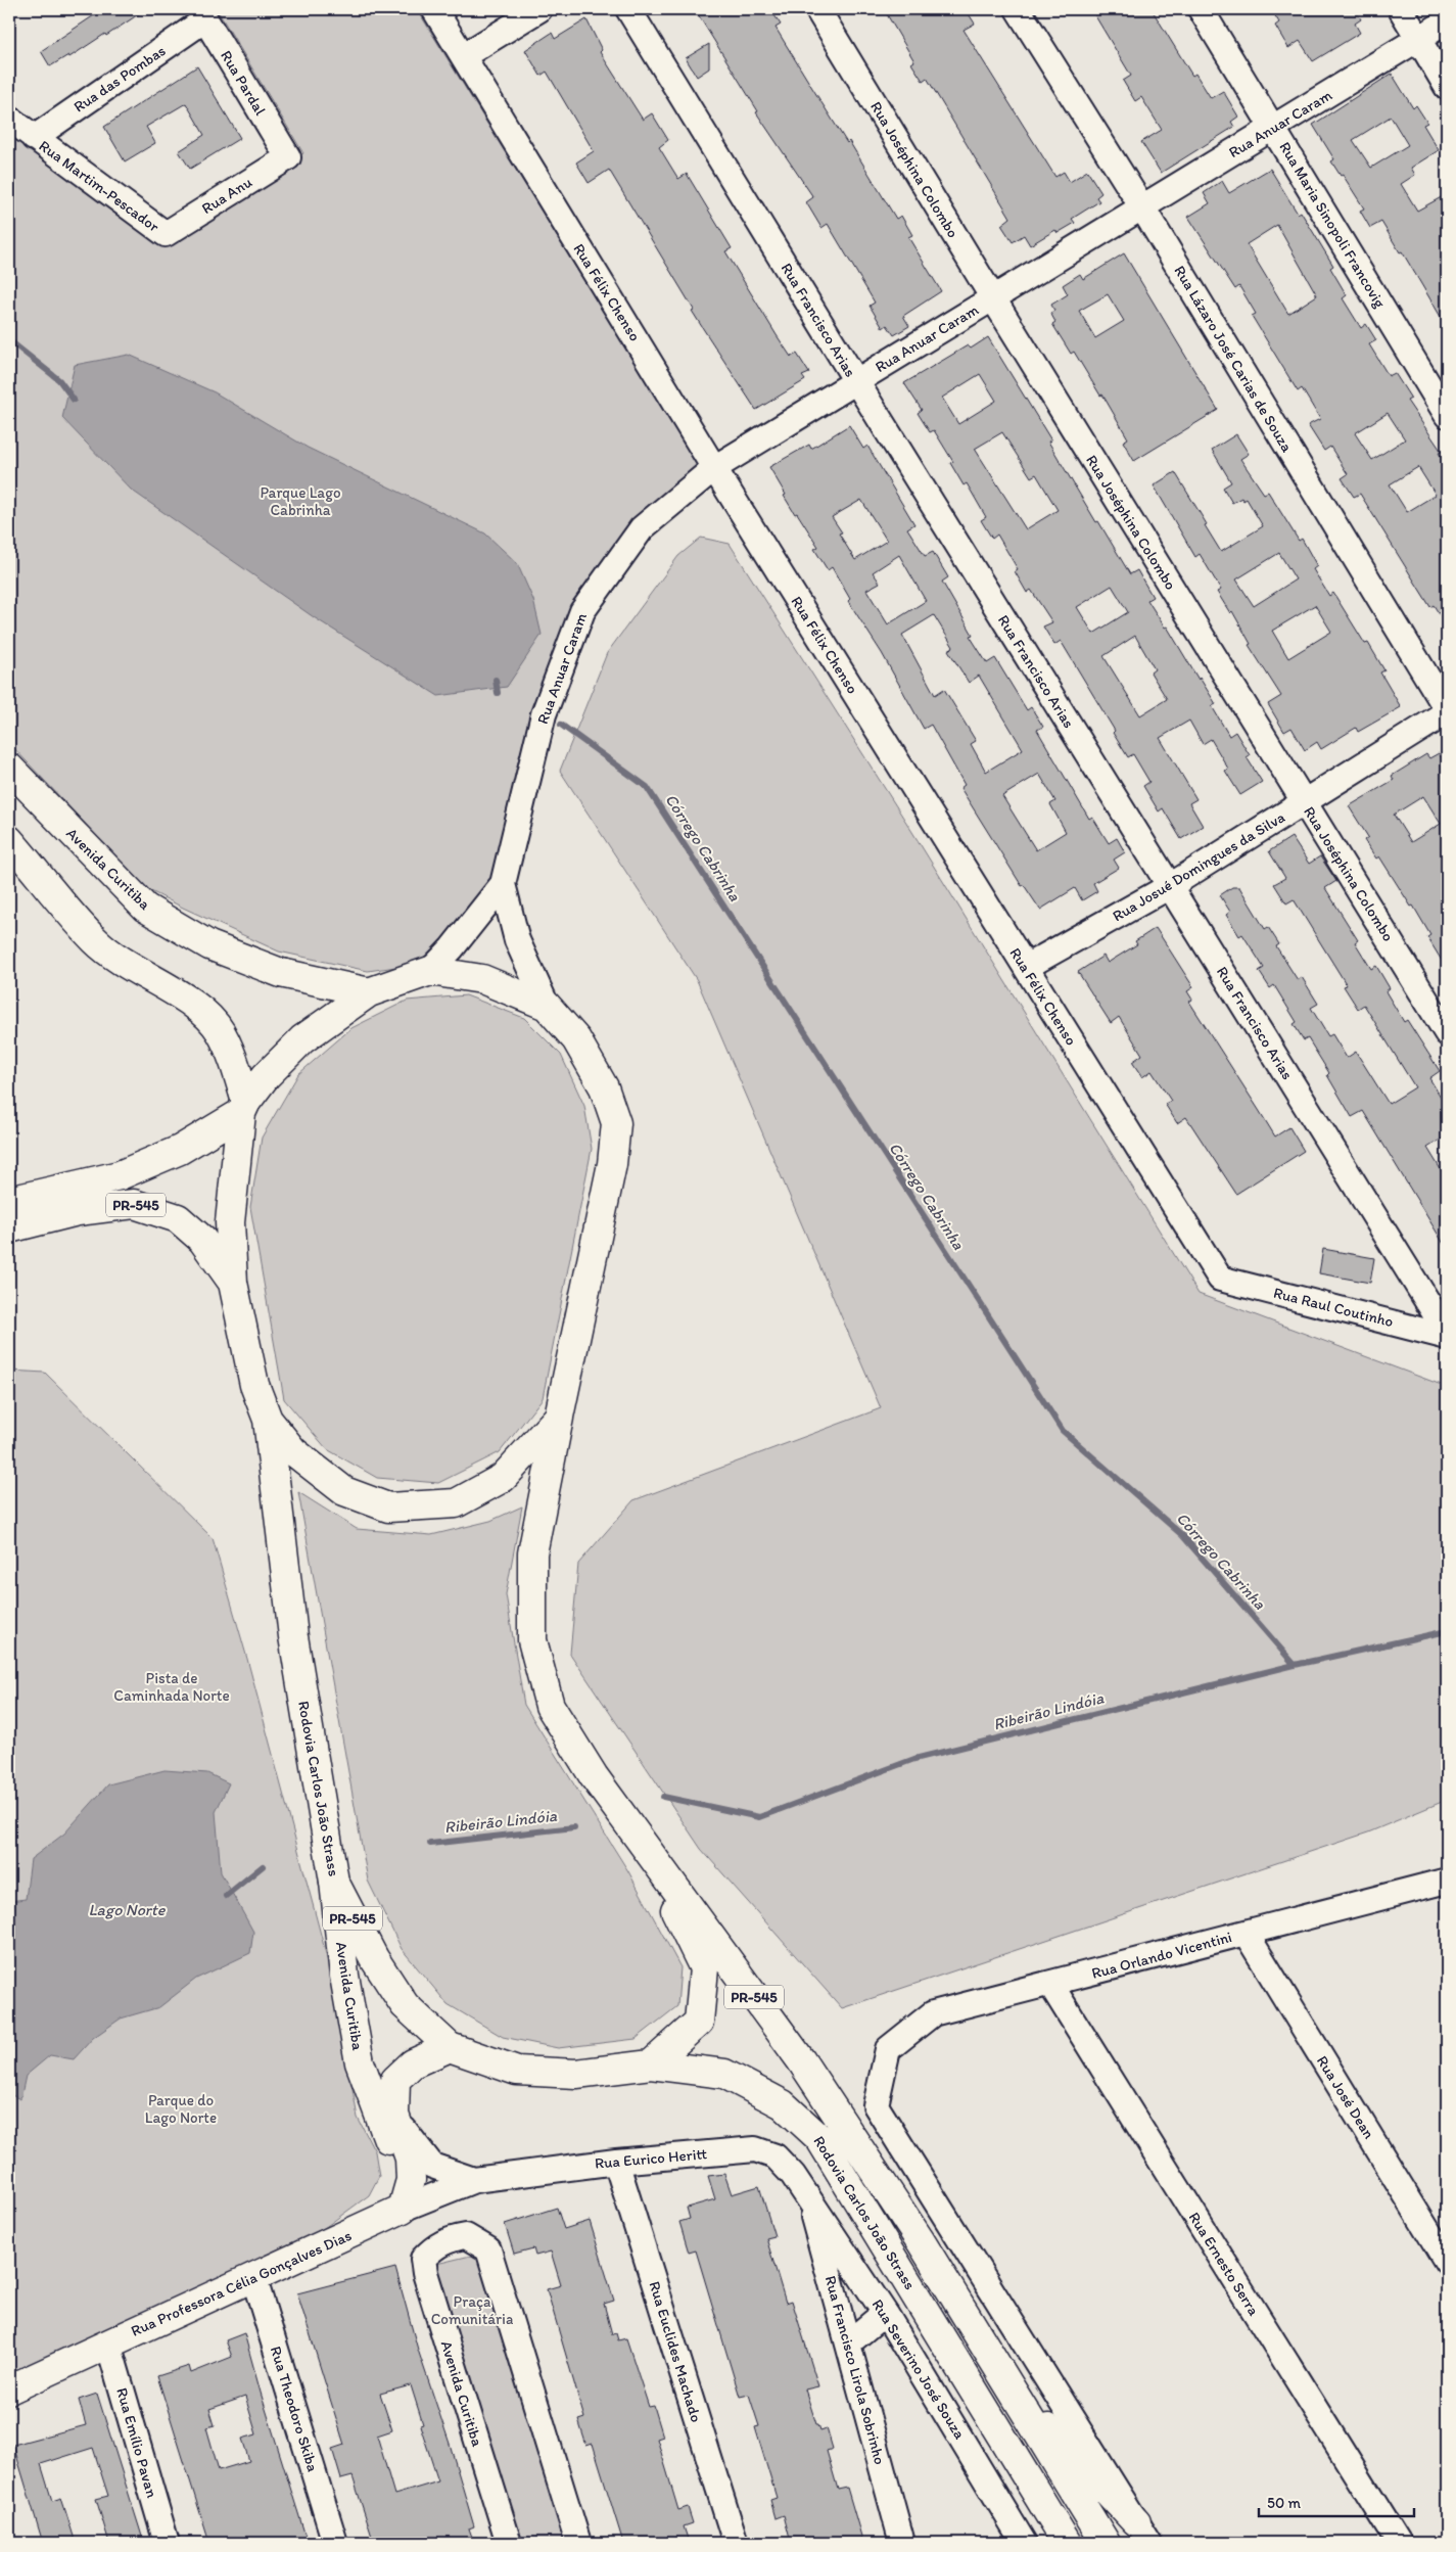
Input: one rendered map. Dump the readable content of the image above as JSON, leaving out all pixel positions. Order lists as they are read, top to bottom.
{
  "streets": {
    "main road": [
      "Avenida Curitiba",
      "PR-545",
      "Rodovia Carlos João Strass",
      "Rua Professora Célia Gonçalves Dias"
    ],
    "street": [
      "Rua das Pombas",
      "Rua Pardal",
      "Rua Anuar Caram",
      "Rua Joséphina Colombo",
      "Rua Martim-Pescador",
      "Rua Anu",
      "Rua Maria Sinopoli Francovig",
      "Rua Félix Chenso",
      "Rua Francisco Arias",
      "Rua Lázaro José Carias de Souza",
      "Rua Josué Domingues da Silva",
      "Rua Raul Coutinho",
      "Rua Orlando Vicentini",
      "Rua José Dean",
      "Rua Eurico Heritt",
      "Rua Ernesto Serra",
      "Rua Euclides Machado",
      "Rua Severino José Souza",
      "Rua Francisco Lirola Sobrinho",
      "Rua Theodoro Skiba",
      "Rua Emílio Pavan"
    ]
  },
  "crossings": [
    ["Rua das Pombas", "Rua Pardal"],
    ["Rua das Pombas", "Rua Martim-Pescador"],
    ["Rua Pardal", "Rua Anu"],
    ["Rua Anuar Caram", "Rua Joséphina Colombo"],
    ["Rua Anuar Caram", "Rua Maria Sinopoli Francovig"],
    ["Rua Anuar Caram", "Rua Félix Chenso"],
    ["Rua Anuar Caram", "Rua Francisco Arias"],
    ["Rua Anuar Caram", "Rua Lázaro José Carias de Souza"],
    ["Rua Joséphina Colombo", "Rua Josué Domingues da Silva"],
    ["Rua Martim-Pescador", "Rua Anu"],
    ["Rua Félix Chenso", "Rua Josué Domingues da Silva"],
    ["Rua Félix Chenso", "Rua Raul Coutinho"],
    ["Rua Francisco Arias", "Rua Josué Domingues da Silva"],
    ["Rua Francisco Arias", "Rua Raul Coutinho"],
    ["Rua Lázaro José Carias de Souza", "Rua Josué Domingues da Silva"],
    ["Avenida Curitiba", "Rodovia Carlos João Strass"],
    ["Avenida Curitiba", "Rua Professora Célia Gonçalves Dias"],
    ["Rua Orlando Vicentini", "Rua José Dean"],
    ["Rua Orlando Vicentini", "Rua Ernesto Serra"],
    ["Rua Eurico Heritt", "Rua Professora Célia Gonçalves Dias"],
    ["Rua Eurico Heritt", "Rua Euclides Machado"],
    ["Rua Eurico Heritt", "Rua Severino José Souza"],
    ["Rua Eurico Heritt", "Rua Francisco Lirola Sobrinho"],
    ["Rua Professora Célia Gonçalves Dias", "Rua Theodoro Skiba"],
    ["Rua Professora Célia Gonçalves Dias", "Rua Emílio Pavan"],
    ["Rua Severino José Souza", "Rua Francisco Lirola Sobrinho"]
  ],
  "water": ["Córrego Cabrinha", "Ribeirão Lindóia", "Lago Norte"],
  "parks": [
    "Parque Lago Cabrinha",
    "Pista de Caminhada Norte",
    "Parque do Lago Norte",
    "Praça Comunitária"
  ],
  "scale_bar": "50 m"
}
